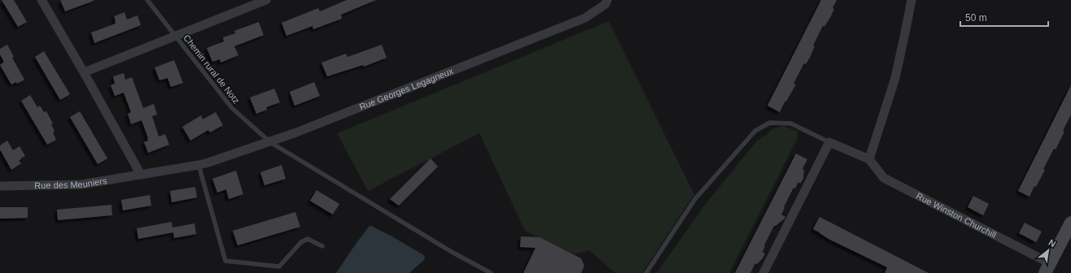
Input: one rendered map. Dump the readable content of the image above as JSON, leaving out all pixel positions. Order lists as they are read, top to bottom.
{
  "streets": {
    "street": ["Rue Georges Legagneux", "Rue des Meuniers", "Rue Winston Churchill"],
    "lane": ["Chemin rural de Notz"]
  },
  "crossings": [
    ["Chemin rural de Notz", "Rue Georges Legagneux"],
    ["Rue Georges Legagneux", "Rue des Meuniers"]
  ],
  "scale_bar": "50 m",
  "north": "top right"
}
